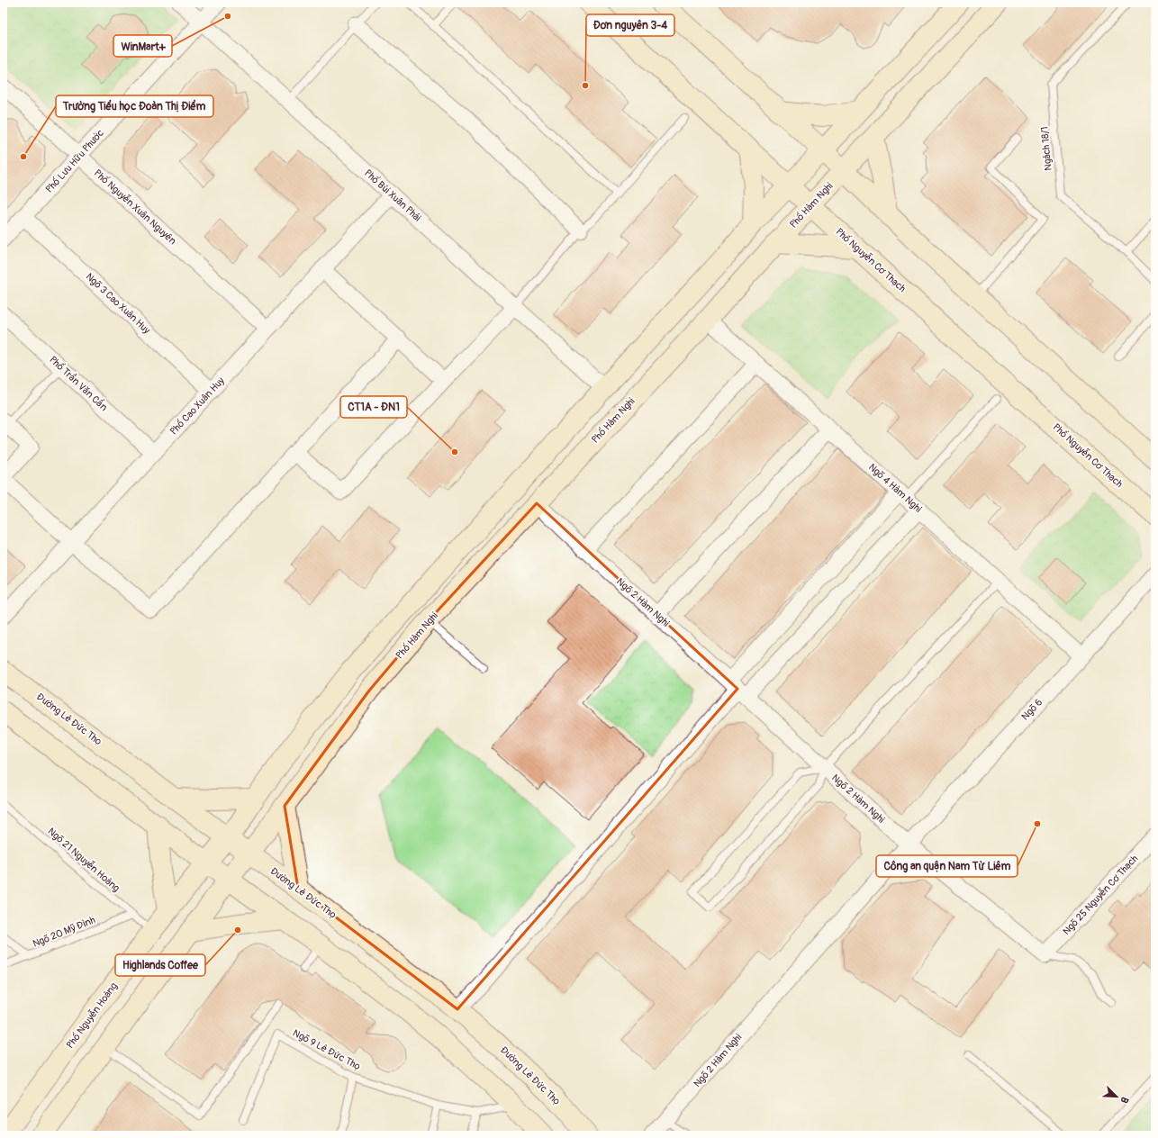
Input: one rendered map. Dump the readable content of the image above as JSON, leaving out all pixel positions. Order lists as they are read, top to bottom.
{
  "streets": {
    "main road": [
      "Phố Hàm Nghi",
      "Phố Nguyễn Cơ Thạch",
      "Đường Lê Đức Thọ",
      "Phố Nguyễn Hoàng"
    ],
    "street": [
      "Phố Lưu Hữu Phước",
      "Phố Bùi Xuân Phái",
      "Phố Nguyễn Xuân Nguyên",
      "Ngõ 3 Cao Xuân Huy",
      "Phố Trần Văn Cẩn",
      "Phố Cao Xuân Huy",
      "Ngõ 4 Hàm Nghi",
      "Ngõ 2 Hàm Nghi",
      "Ngõ 6",
      "Ngõ 25 Nguyễn Cơ Thạch"
    ],
    "lane": [
      "Ngách 18/1",
      "Ngõ 21 Nguyễn Hoàng",
      "Ngõ 20 Mỹ Đình",
      "Ngõ 9 Lê Đức Thọ"
    ]
  },
  "crossings": [
    ["Phố Lưu Hữu Phước", "Phố Bùi Xuân Phái"],
    ["Phố Lưu Hữu Phước", "Phố Nguyễn Xuân Nguyên"],
    ["Phố Lưu Hữu Phước", "Ngõ 3 Cao Xuân Huy"],
    ["Phố Bùi Xuân Phái", "Phố Cao Xuân Huy"],
    ["Phố Hàm Nghi", "Phố Nguyễn Cơ Thạch"],
    ["Phố Hàm Nghi", "Ngõ 4 Hàm Nghi"],
    ["Phố Hàm Nghi", "Ngõ 2 Hàm Nghi"],
    ["Phố Hàm Nghi", "Đường Lê Đức Thọ"],
    ["Phố Nguyễn Xuân Nguyên", "Phố Cao Xuân Huy"],
    ["Ngõ 3 Cao Xuân Huy", "Phố Cao Xuân Huy"],
    ["Phố Trần Văn Cẩn", "Phố Cao Xuân Huy"],
    ["Ngõ 4 Hàm Nghi", "Ngõ 6"],
    ["Ngõ 2 Hàm Nghi", "Ngõ 6"],
    ["Đường Lê Đức Thọ", "Phố Nguyễn Hoàng"],
    ["Ngõ 21 Nguyễn Hoàng", "Ngõ 20 Mỹ Đình"],
    ["Ngõ 21 Nguyễn Hoàng", "Phố Nguyễn Hoàng"]
  ],
  "places": [
    "WinMart+",
    "Đơn nguyên 3-4",
    "Trường Tiểu học Đoàn Thị Điểm",
    "CT1A - ĐN1",
    "Công an quận Nam Từ Liêm",
    "Highlands Coffee"
  ],
  "north": "bottom right"
}
